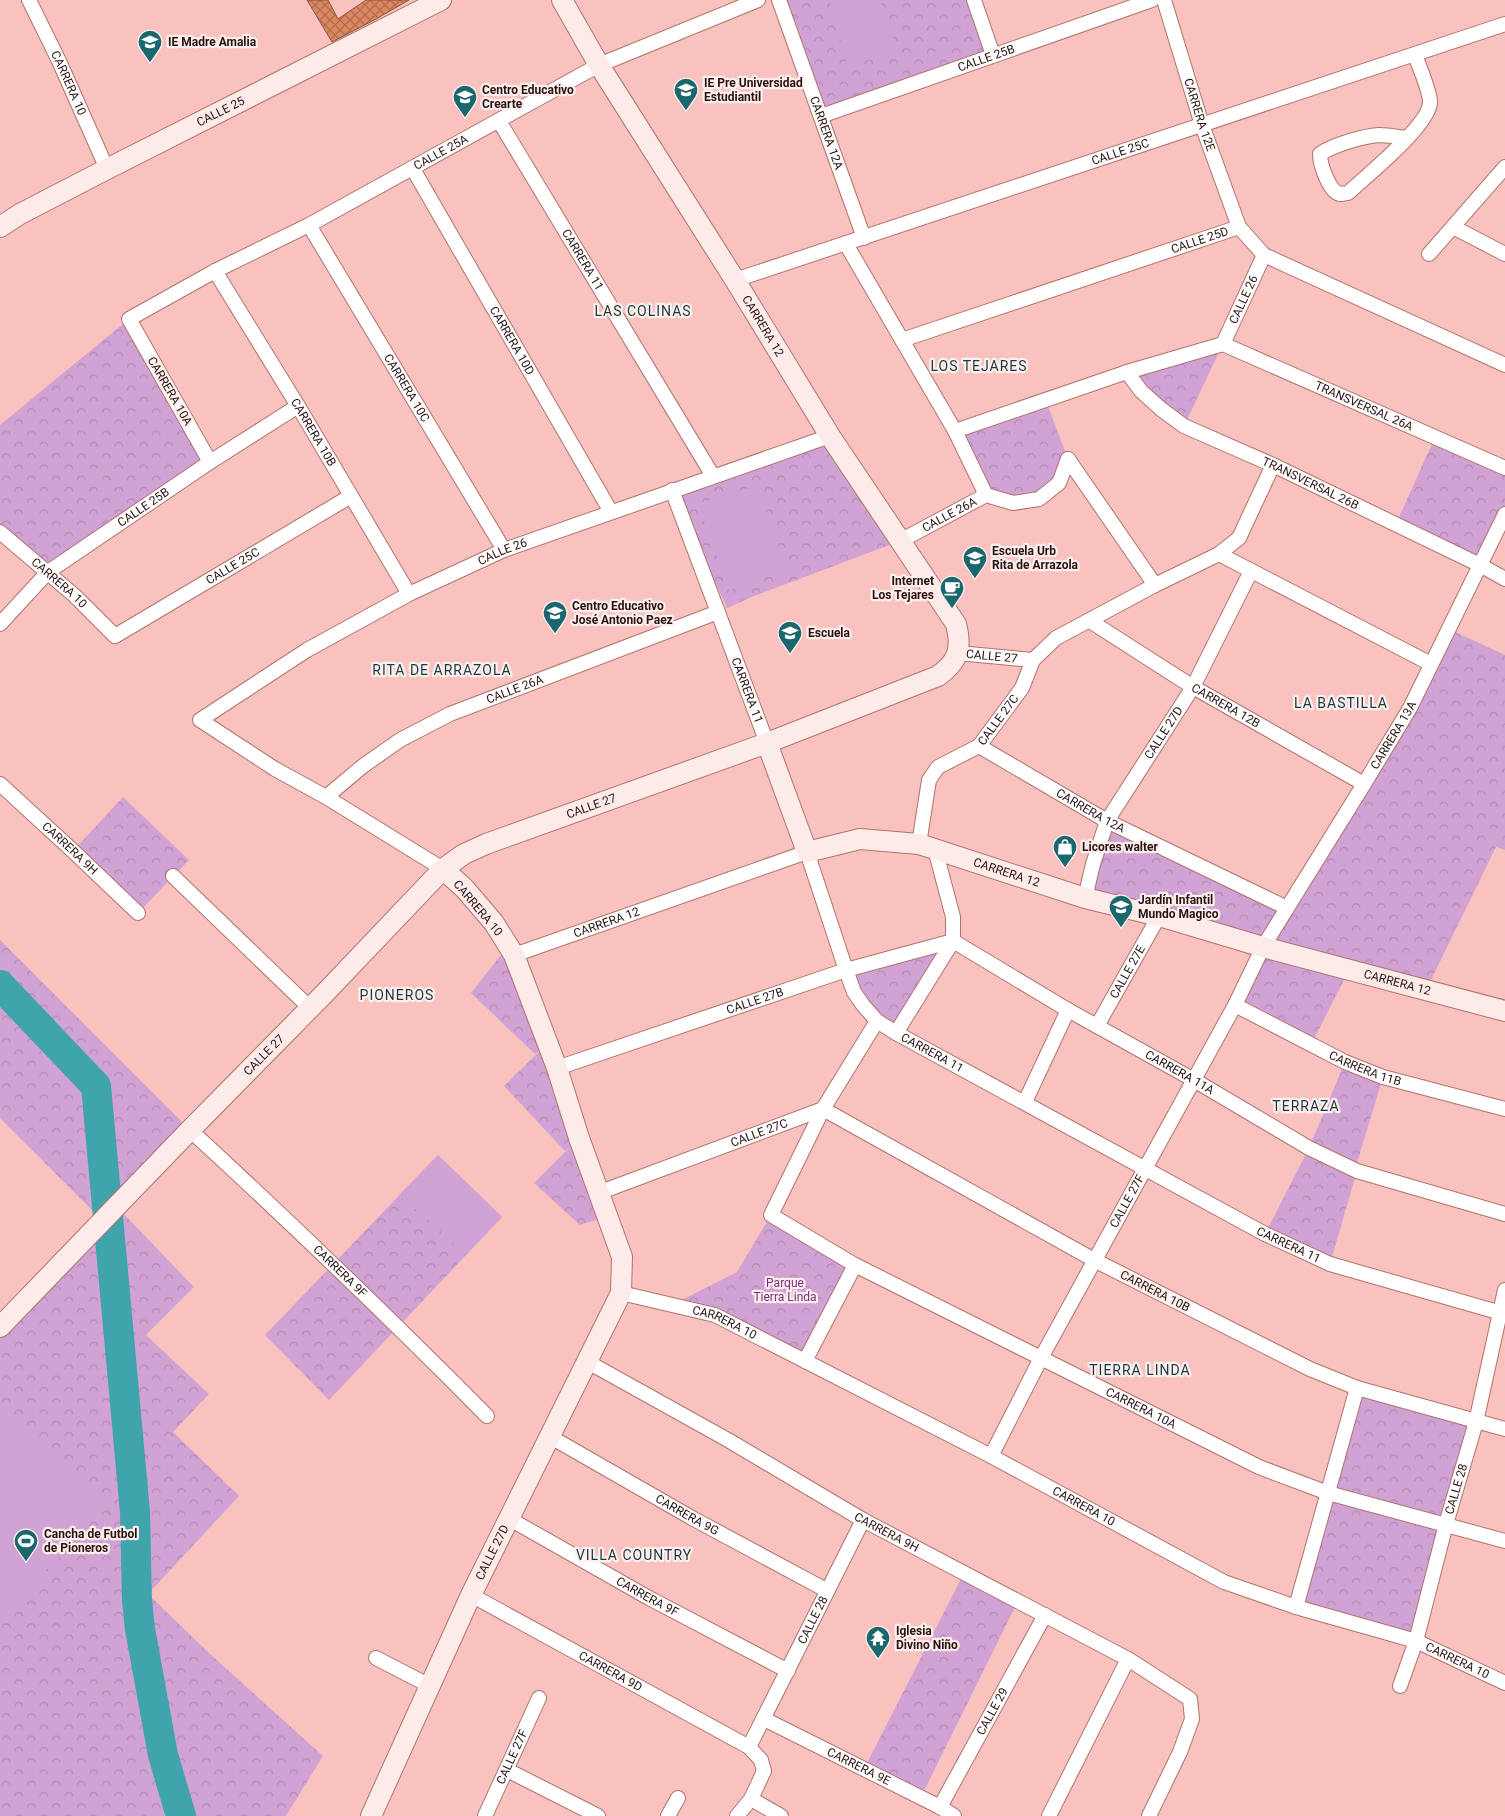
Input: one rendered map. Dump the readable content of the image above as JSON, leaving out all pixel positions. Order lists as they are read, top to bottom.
{
  "streets": {
    "street": [
      "CALLE 25B",
      "CARRERA 10",
      "CALLE 25",
      "CARRERA 12E",
      "CARRERA 12A",
      "CALLE 25C",
      "CALLE 25A",
      "CALLE 25D",
      "CARRERA 11",
      "CALLE 26",
      "CARRERA 12",
      "CARRERA 10D",
      "CARRERA 10C",
      "CARRERA 10A",
      "TRANSVERSAL 26A",
      "CARRERA 10B",
      "TRANSVERSAL 26B",
      "CALLE 26A",
      "CALLE 27",
      "CARRERA 12B",
      "CALLE 27C",
      "CALLE 27D",
      "CARRERA 13A",
      "CARRERA 9H",
      "CALLE 27E",
      "CALLE 27B",
      "CARRERA 11B",
      "CARRERA 11A",
      "CALLE 27F",
      "CARRERA 9F",
      "CALLE 28",
      "CARRERA 9G",
      "CARRERA 9D",
      "CALLE 29",
      "CARRERA 9E"
    ]
  },
  "crossings": [
    ["CALLE 25B", "CARRERA 10"],
    ["CALLE 25B", "CARRERA 12A"],
    ["CALLE 25B", "CARRERA 10A"],
    ["CALLE 25B", "CARRERA 10B"],
    ["CARRERA 10", "CALLE 25"],
    ["CARRERA 10", "CALLE 25C"],
    ["CARRERA 10", "CALLE 26"],
    ["CARRERA 10", "CARRERA 12"],
    ["CARRERA 10", "CALLE 26A"],
    ["CARRERA 10", "CALLE 27"],
    ["CARRERA 10", "CALLE 27C"],
    ["CARRERA 10", "CALLE 27D"],
    ["CARRERA 10", "CALLE 27B"],
    ["CARRERA 10", "CALLE 27F"],
    ["CARRERA 10", "CALLE 28"],
    ["CARRERA 12E", "CALLE 25C"],
    ["CARRERA 12E", "CALLE 25D"],
    ["CARRERA 12A", "CALLE 25C"],
    ["CARRERA 12A", "CALLE 27C"],
    ["CARRERA 12A", "CALLE 27D"],
    ["CARRERA 12A", "CARRERA 13A"],
    ["CALLE 25C", "CARRERA 12"],
    ["CALLE 25C", "CARRERA 10B"],
    ["CALLE 25A", "CARRERA 11"],
    ["CALLE 25A", "CARRERA 12"],
    ["CALLE 25A", "CARRERA 10D"],
    ["CALLE 25A", "CARRERA 10C"],
    ["CALLE 25A", "CARRERA 10A"],
    ["CALLE 25A", "CARRERA 10B"],
    ["CALLE 25D", "CALLE 26"],
    ["CARRERA 11", "CALLE 26"],
    ["CARRERA 11", "CARRERA 12"],
    ["CARRERA 11", "CALLE 26A"],
    ["CARRERA 11", "CALLE 27"],
    ["CARRERA 11", "CALLE 27B"],
    ["CARRERA 11", "CALLE 27F"],
    ["CARRERA 11", "CALLE 28"],
    ["CALLE 26", "CARRERA 12"],
    ["CALLE 26", "CARRERA 10D"],
    ["CALLE 26", "CARRERA 10C"],
    ["CALLE 26", "TRANSVERSAL 26A"],
    ["CALLE 26", "CARRERA 10B"],
    ["CARRERA 12", "CALLE 26A"],
    ["CARRERA 12", "CALLE 27"],
    ["CARRERA 12", "CALLE 27C"],
    ["CARRERA 12", "CALLE 27D"],
    ["CARRERA 12", "CARRERA 13A"],
    ["CARRERA 12", "CALLE 27E"],
    ["CARRERA 12", "CALLE 27F"],
    ["CARRERA 10A", "CARRERA 10B"],
    ["CARRERA 10A", "CALLE 27C"],
    ["CARRERA 10A", "CALLE 27F"],
    ["CARRERA 10A", "CALLE 28"],
    ["CARRERA 10B", "CALLE 27C"],
    ["CARRERA 10B", "CALLE 27F"],
    ["CARRERA 10B", "CALLE 28"],
    ["TRANSVERSAL 26B", "CALLE 27"],
    ["TRANSVERSAL 26B", "CARRERA 13A"],
    ["CALLE 26A", "CALLE 27"],
    ["CALLE 27", "CARRERA 12B"],
    ["CALLE 27", "CALLE 27C"],
    ["CALLE 27", "CARRERA 9F"],
    ["CARRERA 12B", "CALLE 27D"],
    ["CARRERA 12B", "CARRERA 13A"],
    ["CALLE 27D", "CARRERA 9H"],
    ["CALLE 27D", "CARRERA 9F"],
    ["CALLE 27D", "CARRERA 9G"],
    ["CALLE 27D", "CARRERA 9D"],
    ["CARRERA 13A", "CALLE 27F"],
    ["CARRERA 9H", "CALLE 28"],
    ["CARRERA 9H", "CALLE 29"],
    ["CALLE 27E", "CARRERA 11A"],
    ["CALLE 27B", "CARRERA 11A"],
    ["CARRERA 11B", "CALLE 27F"],
    ["CARRERA 11A", "CALLE 27F"],
    ["CARRERA 9F", "CALLE 28"],
    ["CALLE 28", "CARRERA 9G"],
    ["CALLE 28", "CARRERA 9D"],
    ["CALLE 28", "CARRERA 9E"],
    ["CALLE 29", "CARRERA 9E"]
  ],
  "districts": [
    "LAS COLINAS",
    "LOS TEJARES",
    "RITA DE ARRAZOLA",
    "LA BASTILLA",
    "PIONEROS",
    "TERRAZA",
    "TIERRA LINDA",
    "VILLA COUNTRY"
  ],
  "parks": ["Parque Tierra Linda"],
  "places": {
    "school or university": [
      "IE Madre Amalia",
      "IE Pre Universidad Estudiantil",
      "Centro Educativo Crearte",
      "Escuela Urb Rita de Arrazola",
      "Centro Educativo José Antonio Paez",
      "Escuela",
      "Jardín Infantil Mundo Magico"
    ],
    "cafe": ["Internet Los Tejares"],
    "shop": ["Licores walter"],
    "sports": ["Cancha de Futbol de Pioneros"],
    "temple": ["Iglesia Divino Niño"]
  }
}
